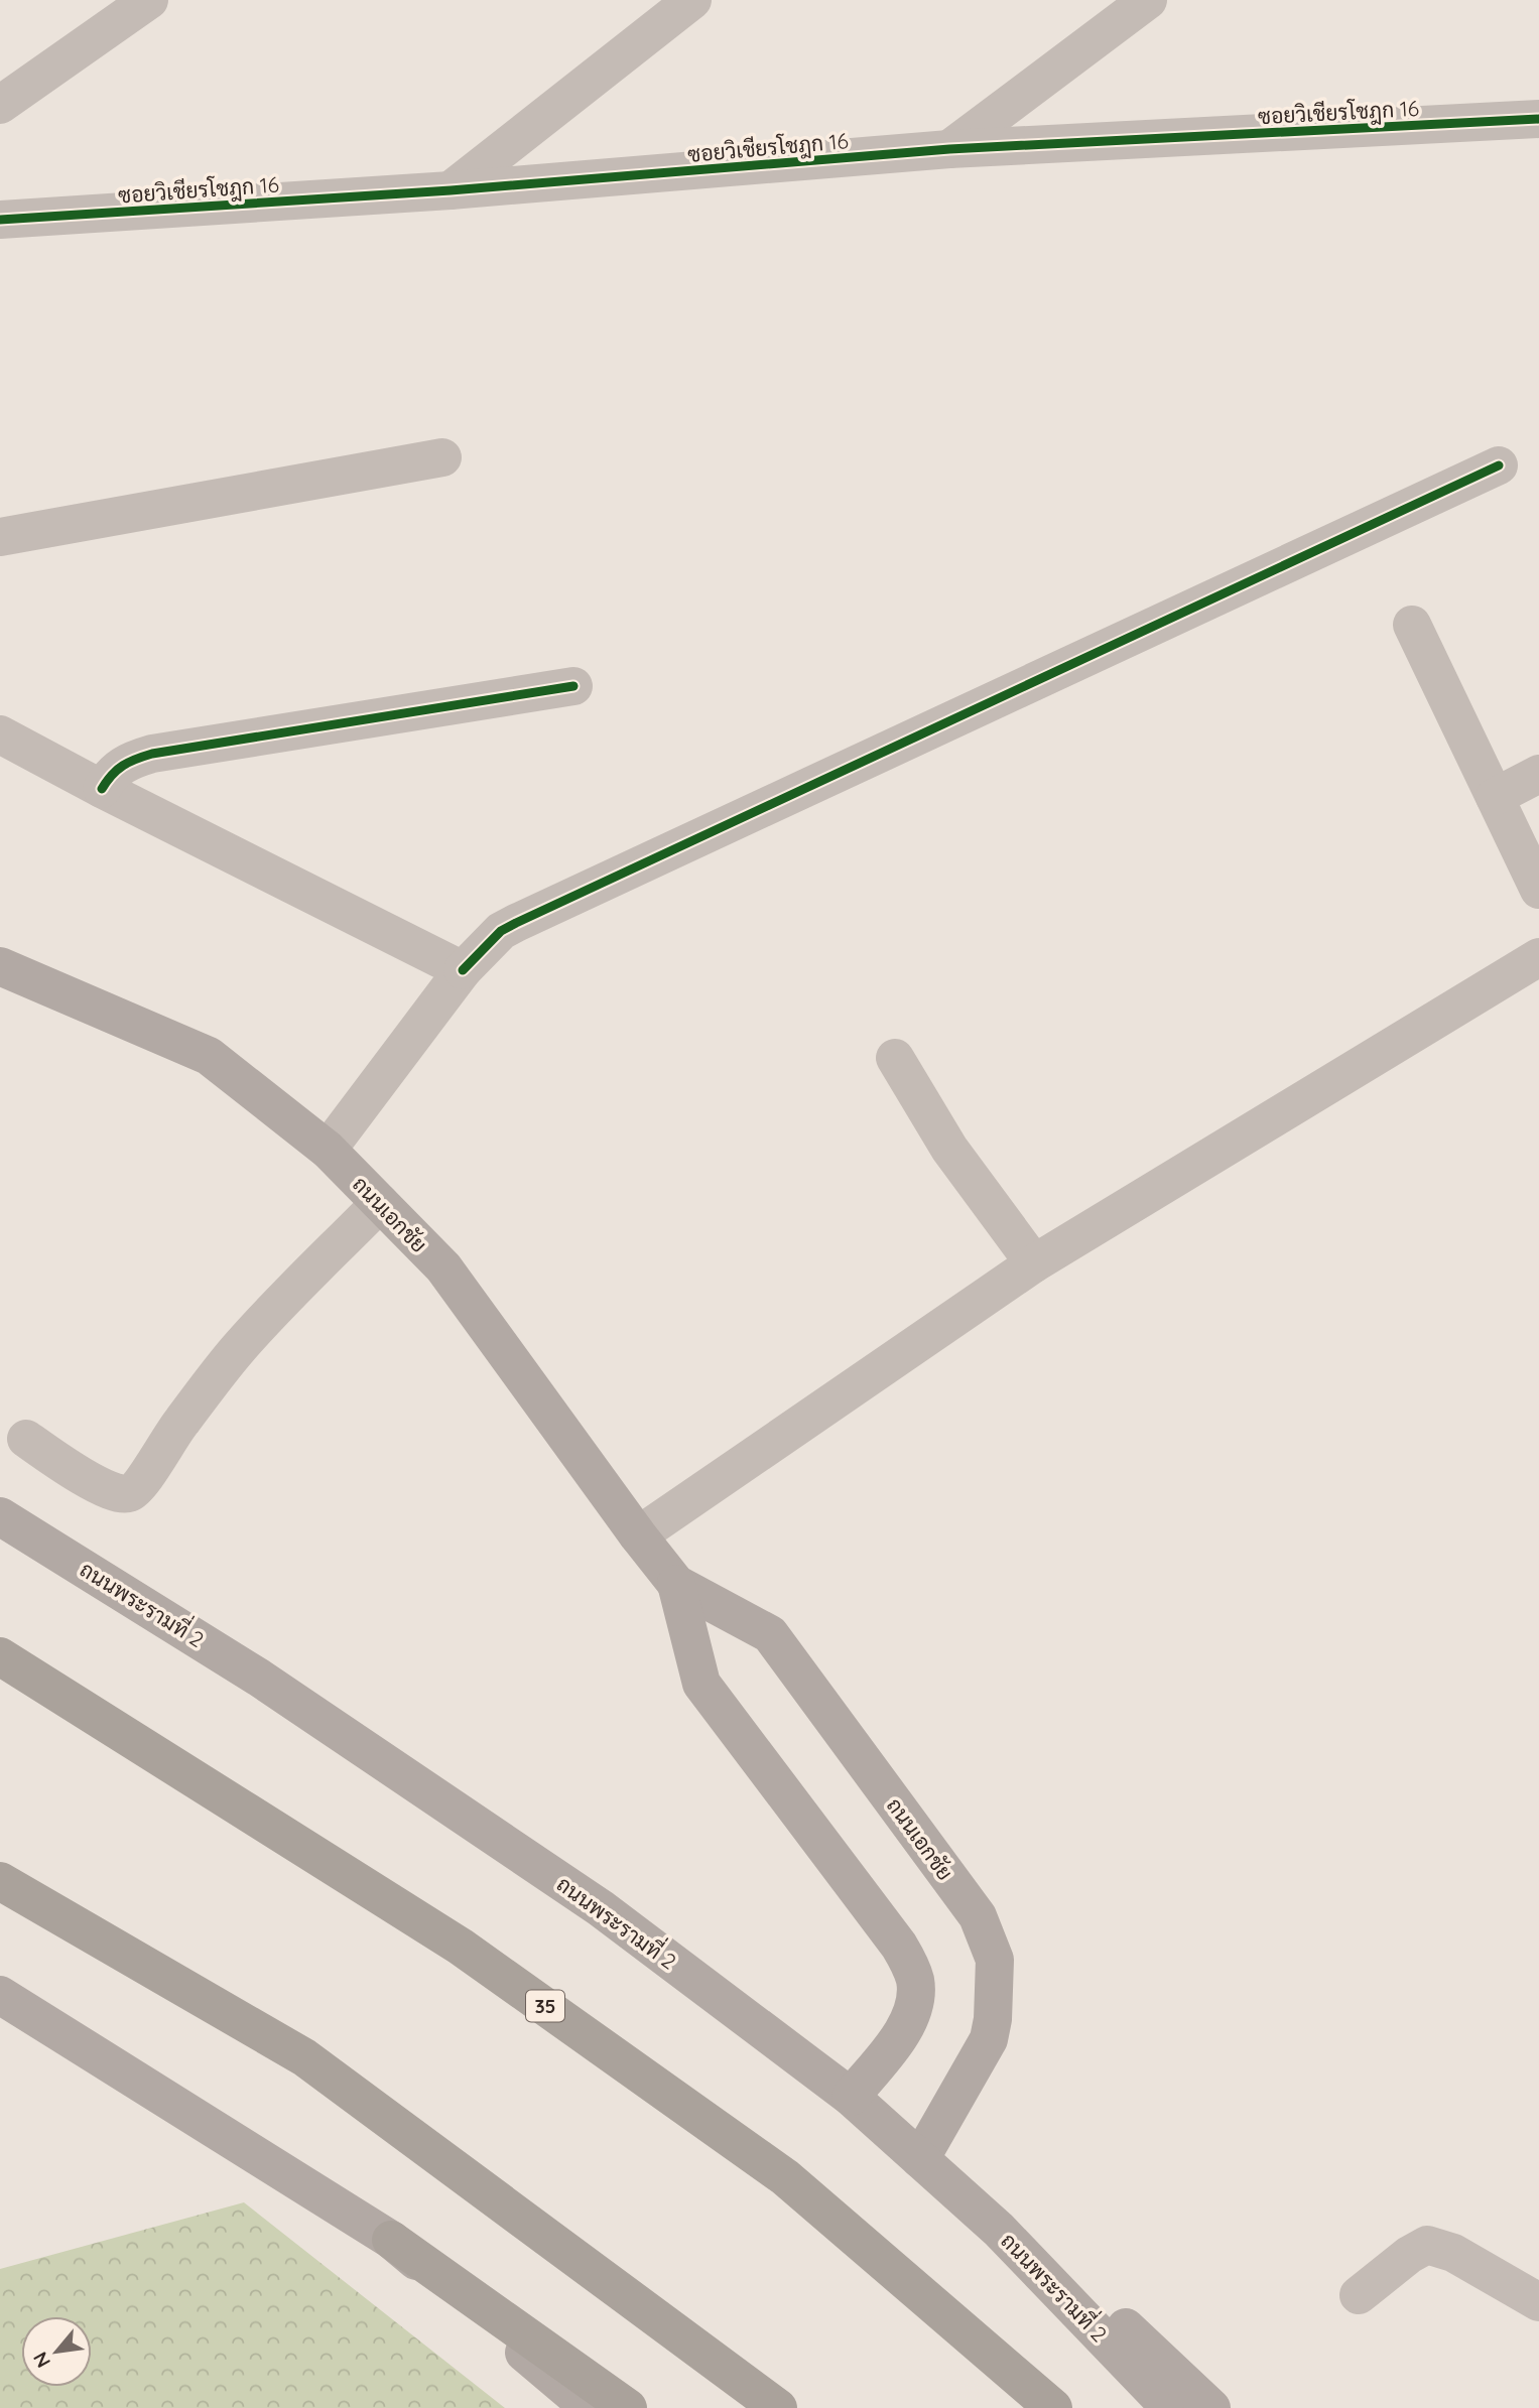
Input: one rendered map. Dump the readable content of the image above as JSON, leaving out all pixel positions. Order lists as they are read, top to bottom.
{
  "streets": {
    "highway": ["35"],
    "main road": ["ถนนเอกชัย", "ถนนพระรามที่ 2"],
    "street": ["ซอยวิเชียรโชฎก 16"]
  },
  "crossings": [
    ["ถนนเอกชัย", "ถนนพระรามที่ 2"]
  ],
  "north": "bottom left"
}
